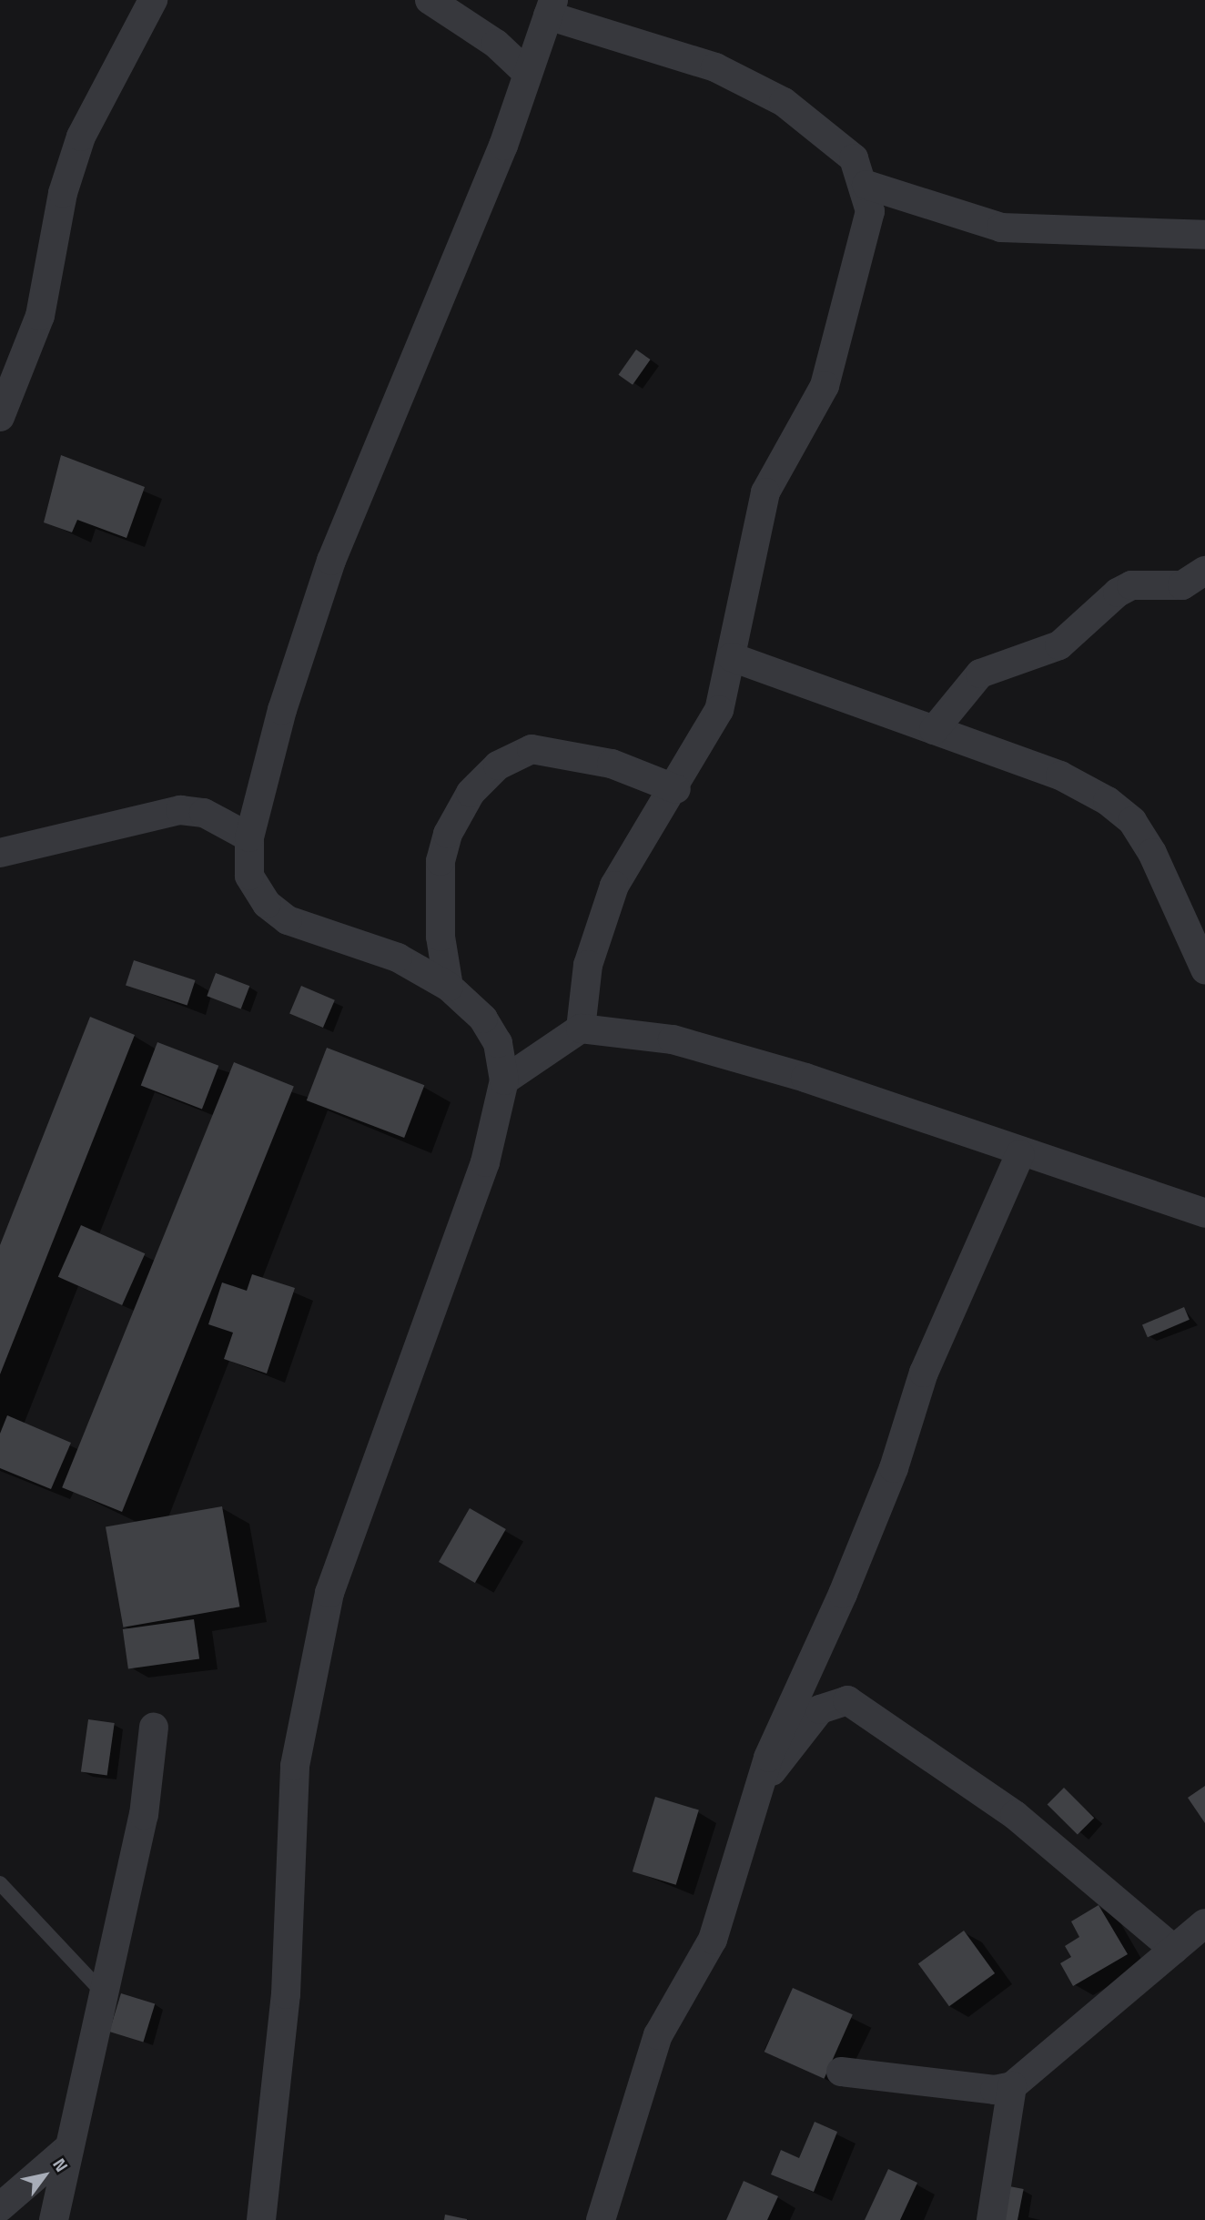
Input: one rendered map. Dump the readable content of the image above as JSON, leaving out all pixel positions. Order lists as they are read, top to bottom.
{
  "north": "top right"
}
